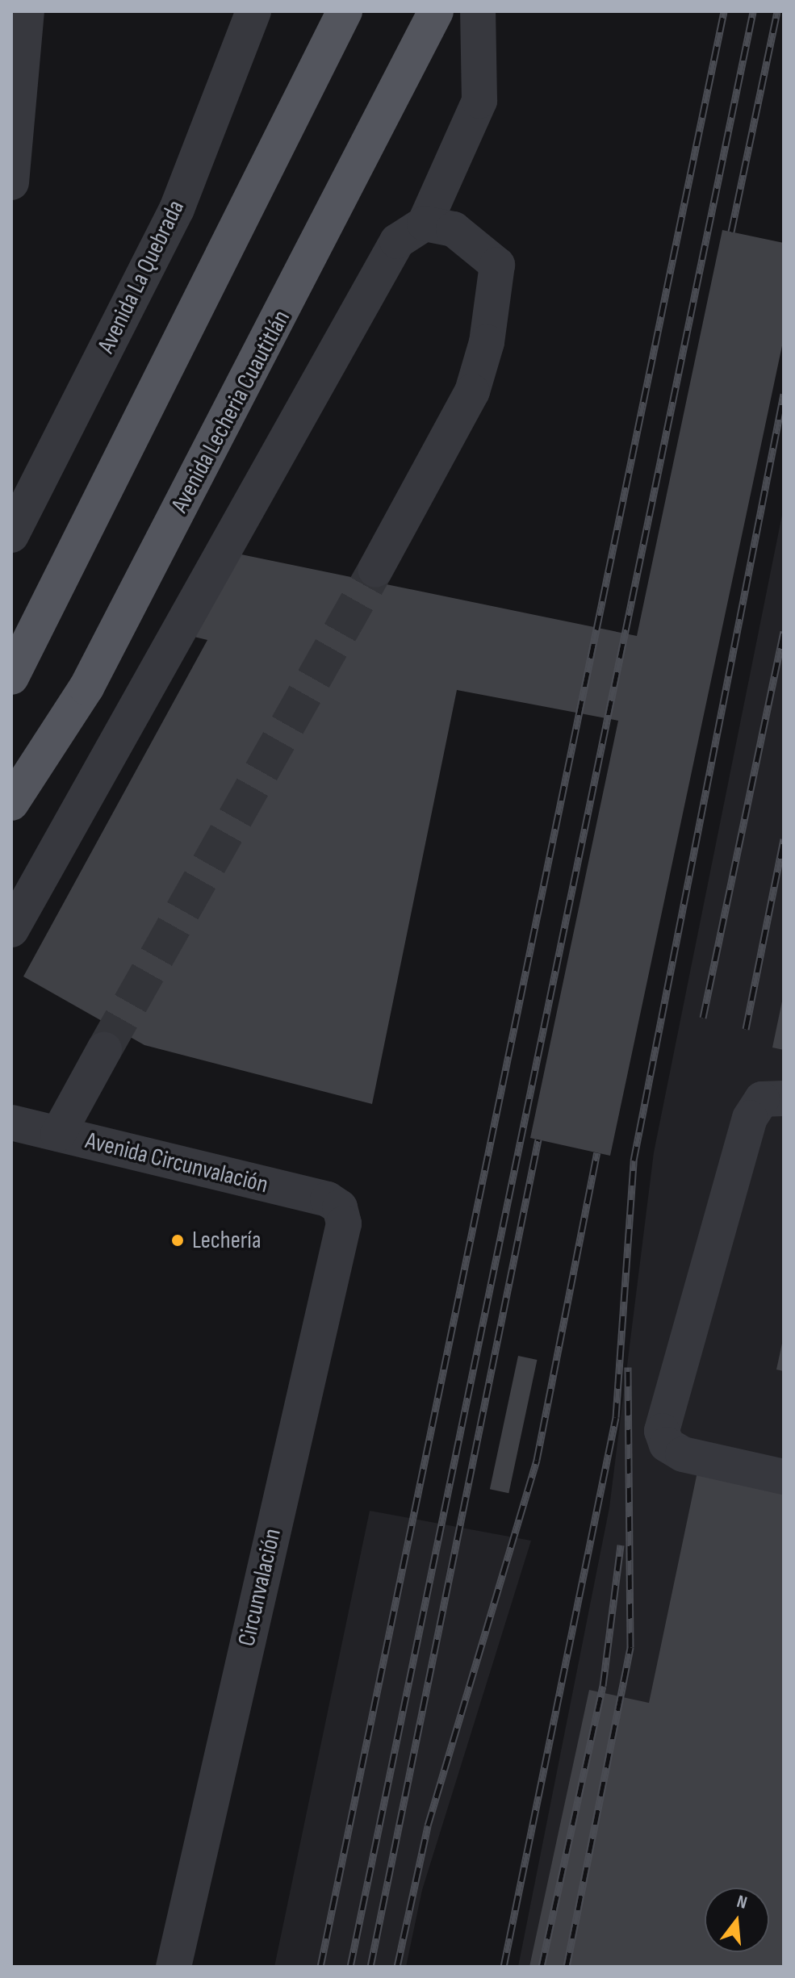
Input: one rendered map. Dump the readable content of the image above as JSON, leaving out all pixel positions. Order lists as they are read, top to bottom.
{
  "streets": {
    "main road": ["Avenida Lecheria Cuautitlán"],
    "street": ["Avenida La Quebrada", "Avenida Circunvalación", "Circunvalación"]
  },
  "crossings": [
    ["Avenida Circunvalación", "Circunvalación"]
  ],
  "places": ["Lechería"],
  "north": "top"
}
